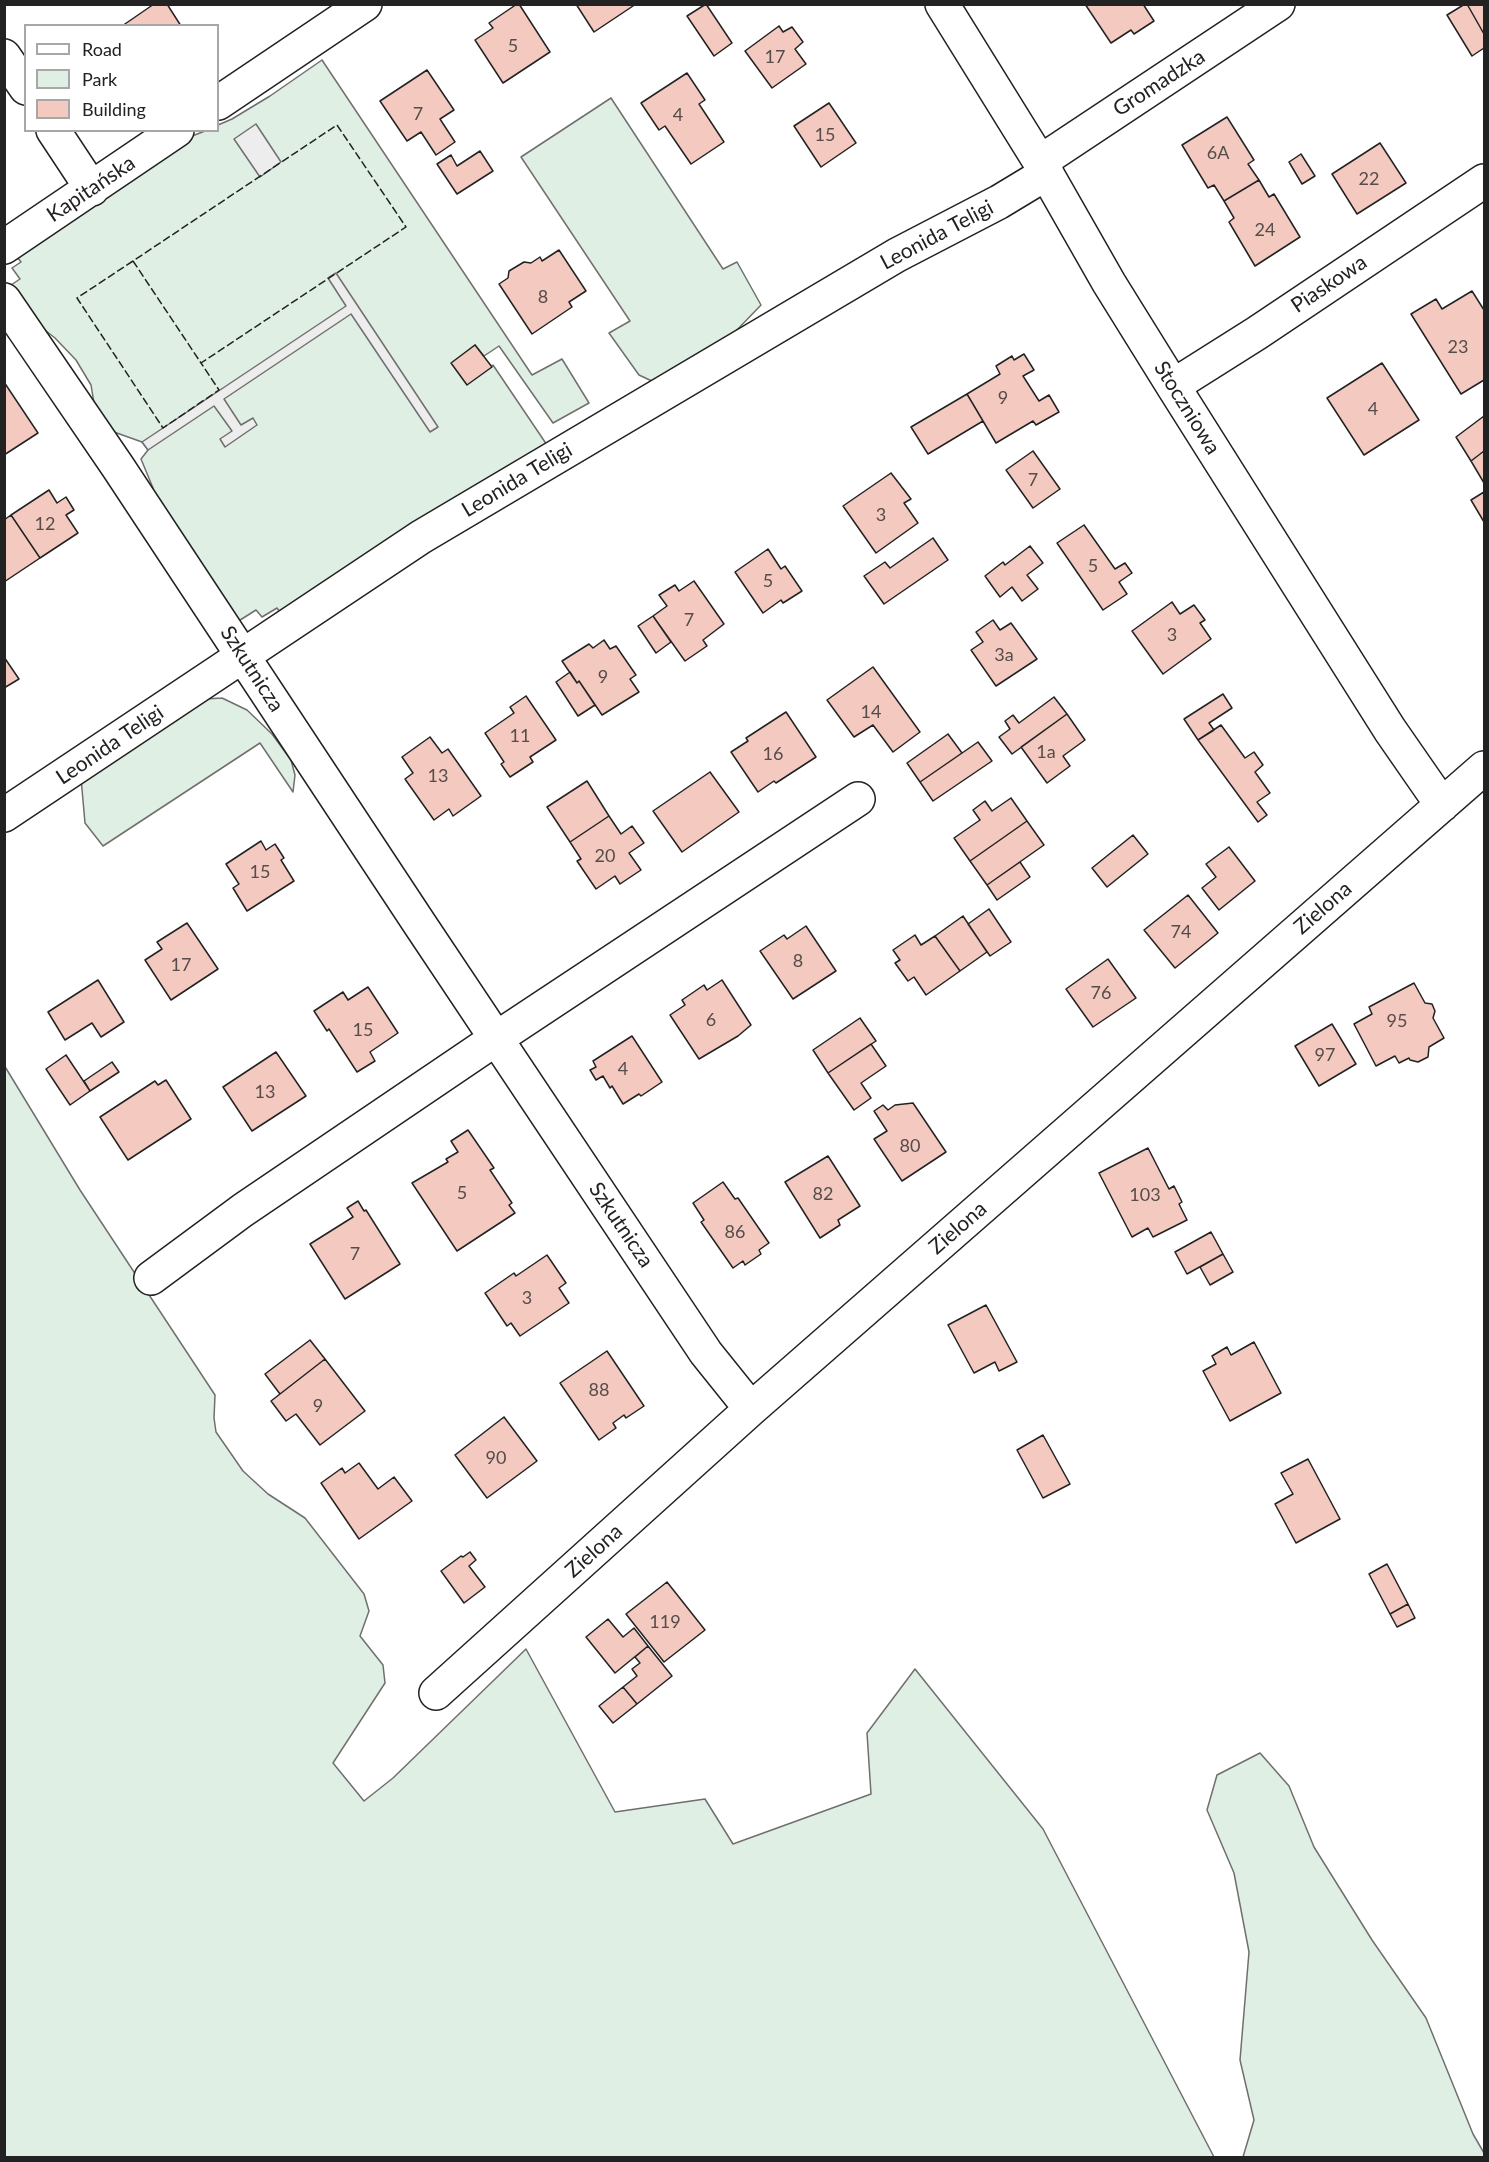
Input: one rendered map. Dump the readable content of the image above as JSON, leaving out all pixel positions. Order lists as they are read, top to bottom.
{
  "streets": {
    "street": [
      "Gromadzka",
      "Kapitańska",
      "Leonida Teligi",
      "Piaskowa",
      "Stoczniowa",
      "Szkutnicza",
      "Zielona"
    ]
  },
  "crossings": [
    ["Gromadzka", "Leonida Teligi"],
    ["Gromadzka", "Stoczniowa"],
    ["Leonida Teligi", "Stoczniowa"],
    ["Leonida Teligi", "Szkutnicza"],
    ["Piaskowa", "Stoczniowa"],
    ["Stoczniowa", "Zielona"],
    ["Szkutnicza", "Zielona"]
  ],
  "house_numbers": [
    "5",
    "17",
    "7",
    "4",
    "15",
    "6A",
    "22",
    "24",
    "8",
    "23",
    "9",
    "4",
    "7",
    "3",
    "12",
    "5",
    "5",
    "7",
    "3",
    "3a",
    "9",
    "14",
    "11",
    "1a",
    "16",
    "13",
    "20",
    "15",
    "74",
    "8",
    "17",
    "76",
    "6",
    "95",
    "15",
    "97",
    "4",
    "13",
    "80",
    "5",
    "82",
    "103",
    "86",
    "7",
    "3",
    "88",
    "9",
    "90",
    "119"
  ],
  "legend": ["Road", "Park", "Building"]
}
